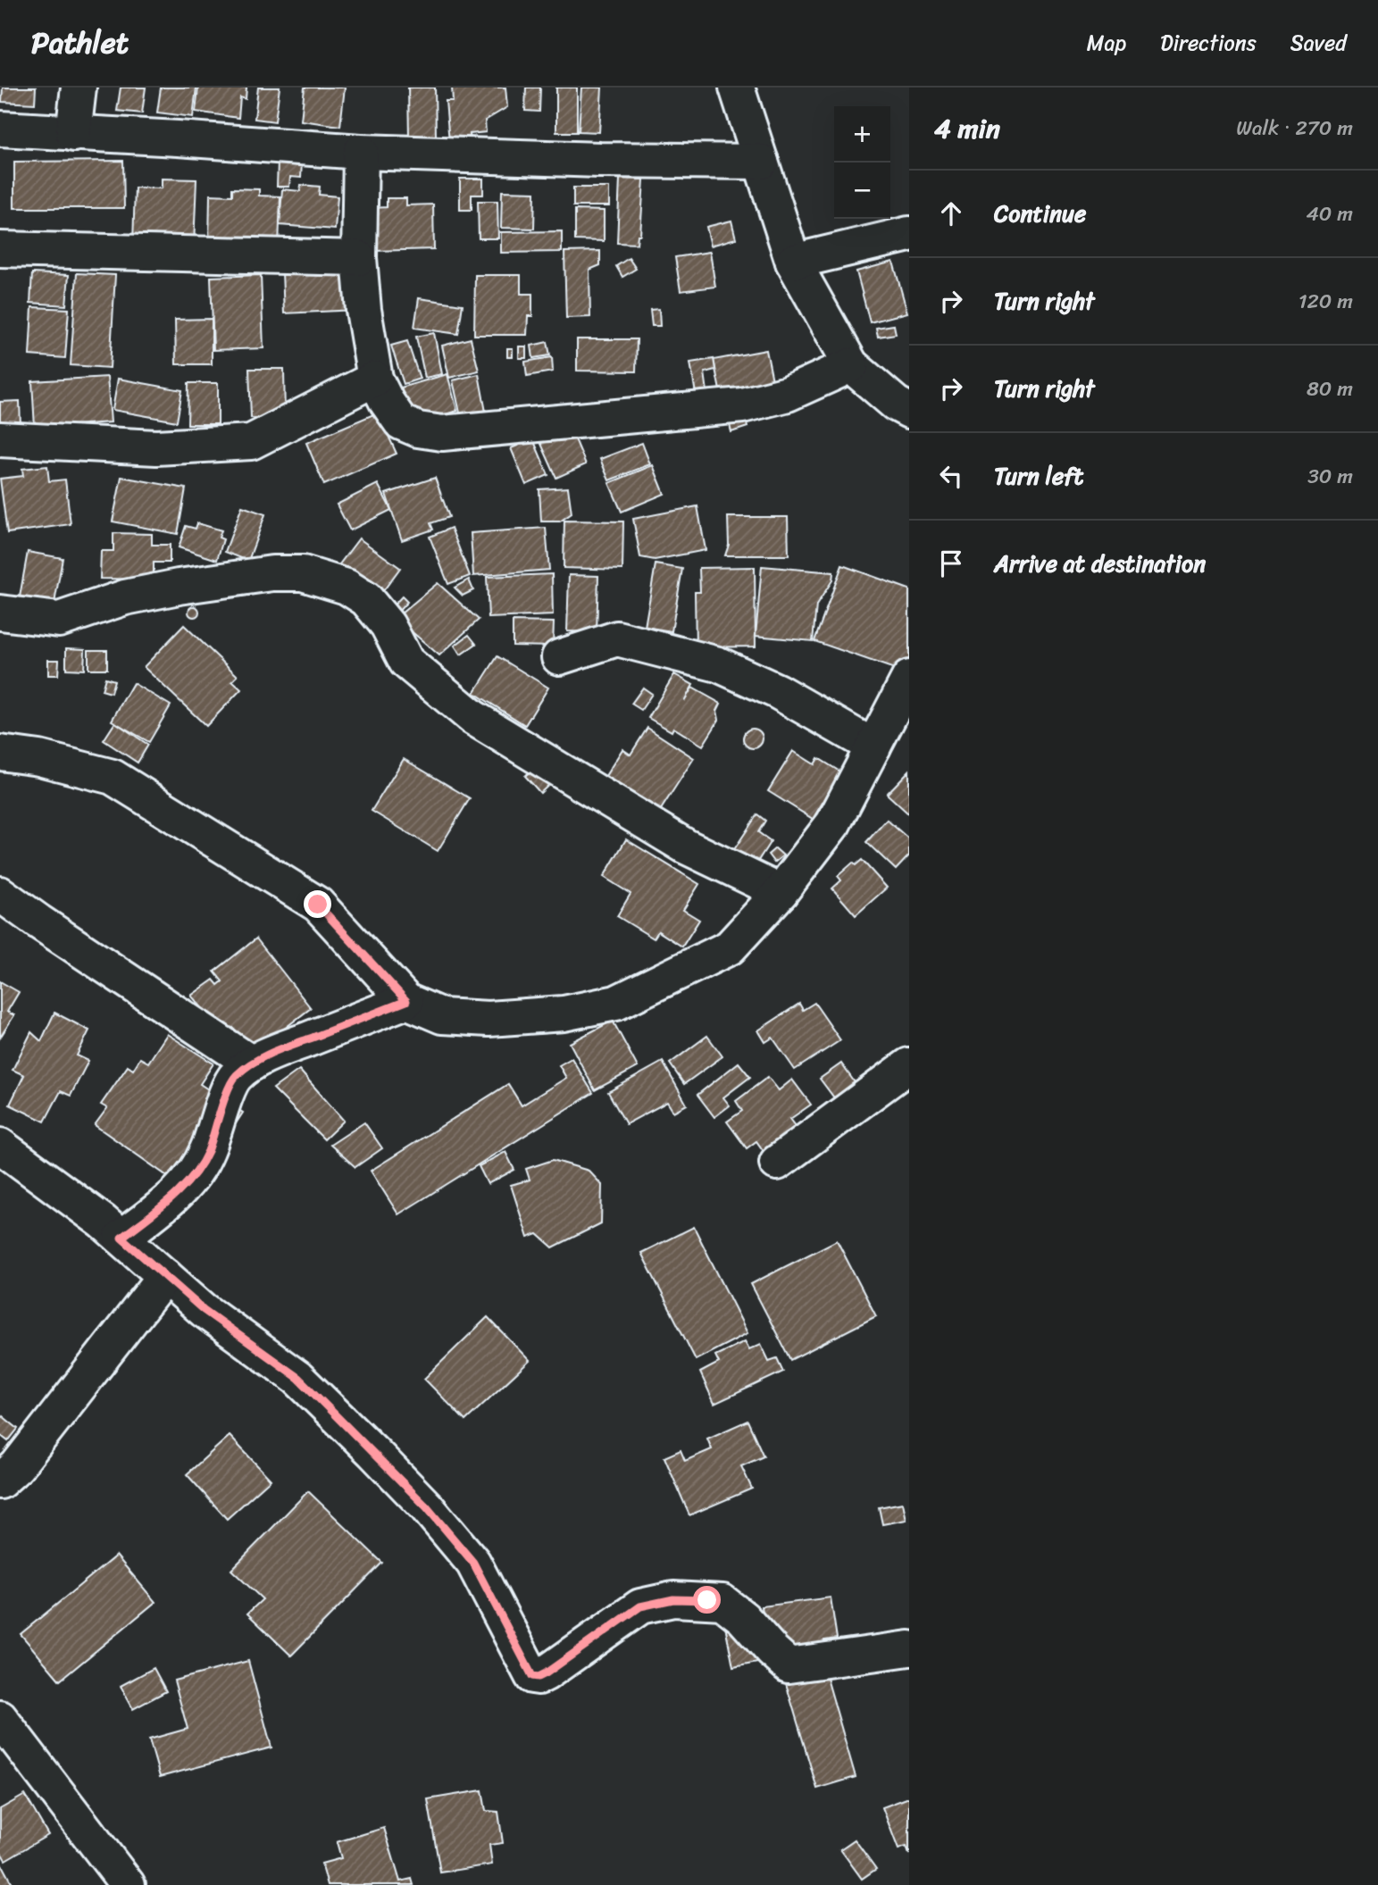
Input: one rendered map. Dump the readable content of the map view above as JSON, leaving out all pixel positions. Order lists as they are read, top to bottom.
{
  "page": {
    "header": "Pathlet",
    "nav": ["Map", "Directions", "Saved"],
    "heading": ["4 min", "Walk · 270 m"],
    "map_buttons": ["+", "−"],
    "list": [
      ["Continue", "40 m"],
      ["Turn right", "120 m"],
      ["Turn right", "80 m"],
      ["Turn left", "30 m"],
      "Arrive at destination"
    ]
  }
}
